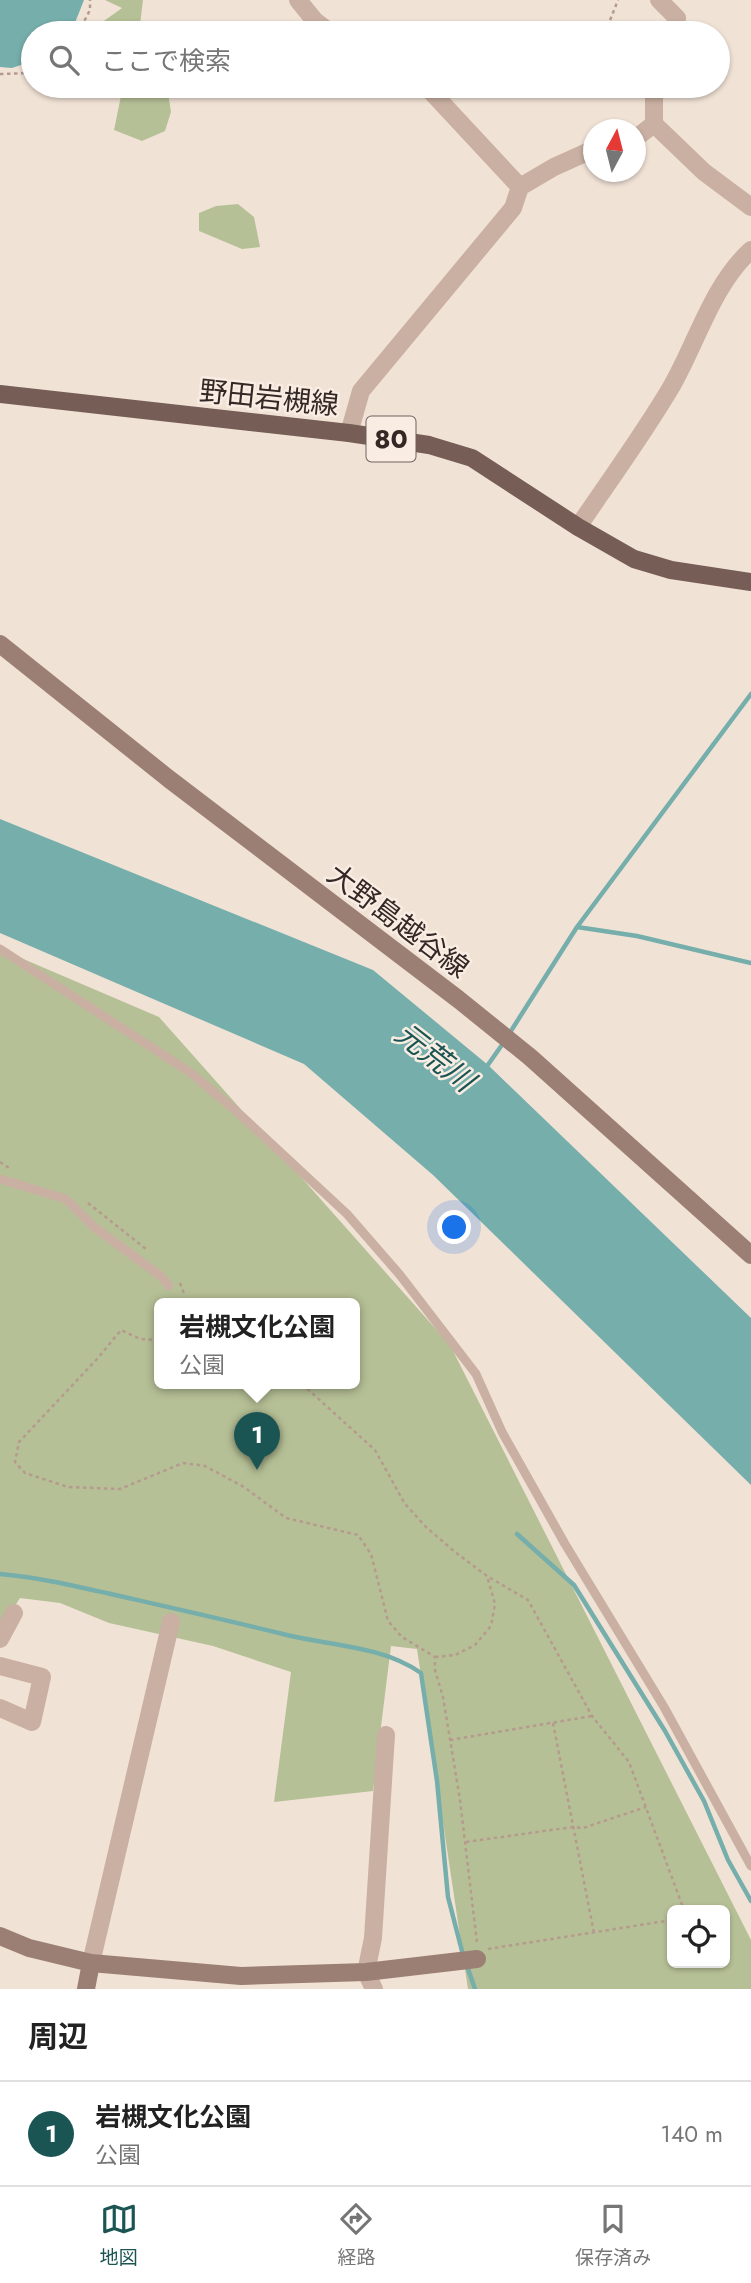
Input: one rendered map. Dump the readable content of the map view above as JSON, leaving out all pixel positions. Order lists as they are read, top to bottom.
{
  "streets": {
    "main road": ["野田岩槻線", "80", "大野島越谷線"]
  },
  "water": ["元荒川"],
  "north": "top",
  "page": {
    "search": "ここで検索",
    "popup": ["岩槻文化公園", "公園"],
    "pins": "1",
    "heading": "周辺",
    "list": [
      {
        "mark": "1",
        "name": "岩槻文化公園",
        "note": "公園",
        "value": "140 m"
      }
    ],
    "nav": ["地図", "経路", "保存済み"]
  }
}
